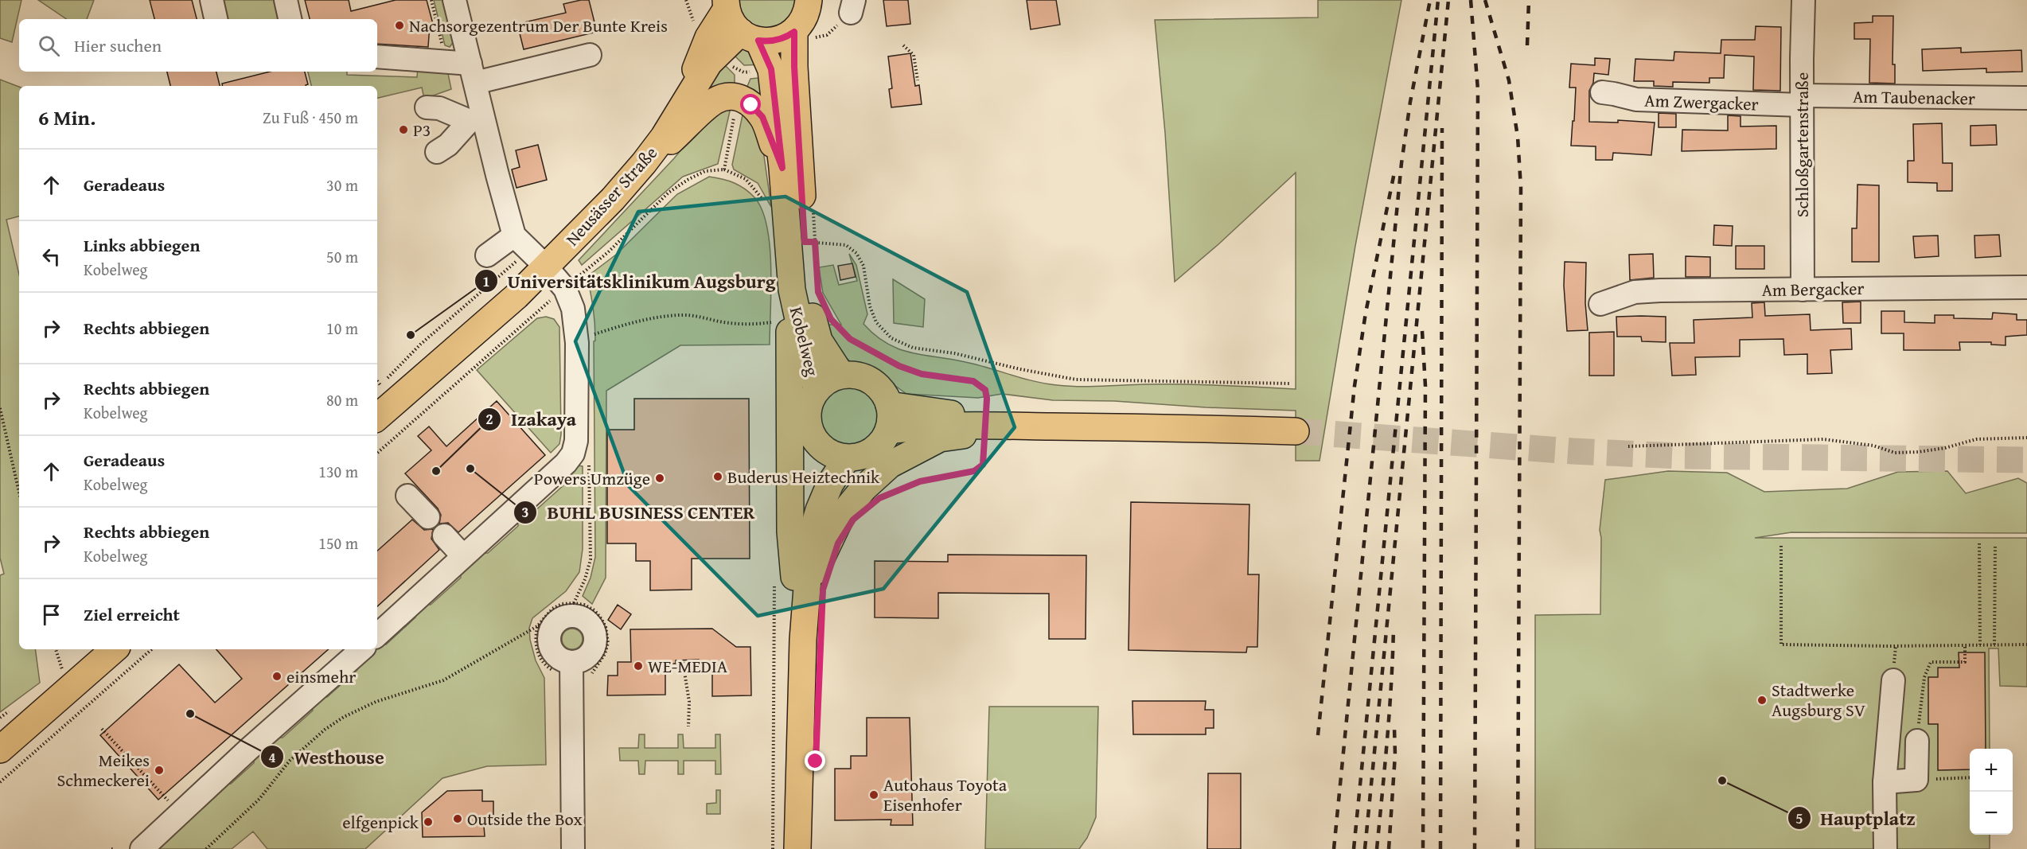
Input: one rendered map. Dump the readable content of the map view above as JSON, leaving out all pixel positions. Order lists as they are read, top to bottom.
{
  "streets": {
    "main road": ["Neusässer Straße", "Kobelweg"],
    "street": [
      "Am Taubenacker",
      "Am Zwergacker",
      "Schloßgartenstraße",
      "Am Bergacker"
    ]
  },
  "crossings": [
    ["Am Taubenacker", "Am Zwergacker"],
    ["Am Taubenacker", "Schloßgartenstraße"],
    ["Am Zwergacker", "Schloßgartenstraße"],
    ["Schloßgartenstraße", "Am Bergacker"],
    ["Neusässer Straße", "Kobelweg"]
  ],
  "places": [
    "Nachsorgezentrum Der Bunte Kreis",
    "P3",
    "Universitätsklinikum Augsburg",
    "BUHL BUSINESS CENTER",
    "Izakaya",
    "Buderus Heiztechnik",
    "Powers Umzüge",
    "WE-MEDIA",
    "einsmehr",
    "Stadtwerke Augsburg SV",
    "Westhouse",
    "Meikes Schmeckerei",
    "Hauptplatz",
    "Autohaus Toyota Eisenhofer",
    "Outside the Box",
    "elfgenpick"
  ],
  "page": {
    "search": "Hier suchen",
    "heading": ["6 Min.", "Zu Fuß · 450 m"],
    "list": [
      ["Geradeaus", "30 m"],
      ["Links abbiegen", "Kobelweg", "50 m"],
      ["Rechts abbiegen", "10 m"],
      ["Rechts abbiegen", "Kobelweg", "80 m"],
      ["Geradeaus", "Kobelweg", "130 m"],
      ["Rechts abbiegen", "Kobelweg", "150 m"],
      "Ziel erreicht"
    ],
    "map_buttons": ["+", "−"]
  }
}
